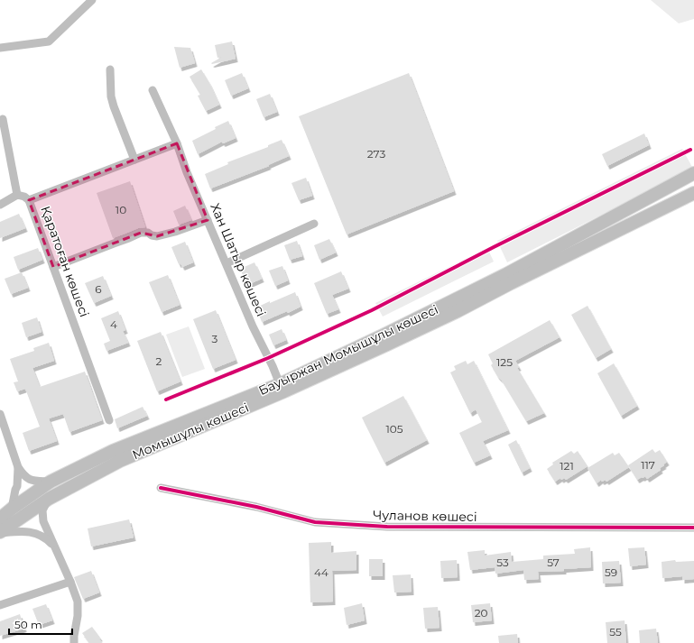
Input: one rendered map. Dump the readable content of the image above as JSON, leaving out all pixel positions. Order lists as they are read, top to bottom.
{
  "streets": {
    "main road": ["Бауыржан Момышұлы көшесі", "Момышұлы көшесі"],
    "street": ["Хан Шатыр көшесі", "Қаратоған көшесі", "Чуланов көшесі"]
  },
  "crossings": [
    ["Хан Шатыр көшесі", "Қаратоған көшесі"],
    ["Хан Шатыр көшесі", "Бауыржан Момышұлы көшесі"],
    ["Бауыржан Момышұлы көшесі", "Момышұлы көшесі"]
  ],
  "house_numbers": [
    "273",
    "10",
    "6",
    "4",
    "3",
    "2",
    "125",
    "105",
    "117",
    "121",
    "53",
    "57",
    "44",
    "59",
    "20",
    "55"
  ],
  "scale_bar": "50 m"
}
